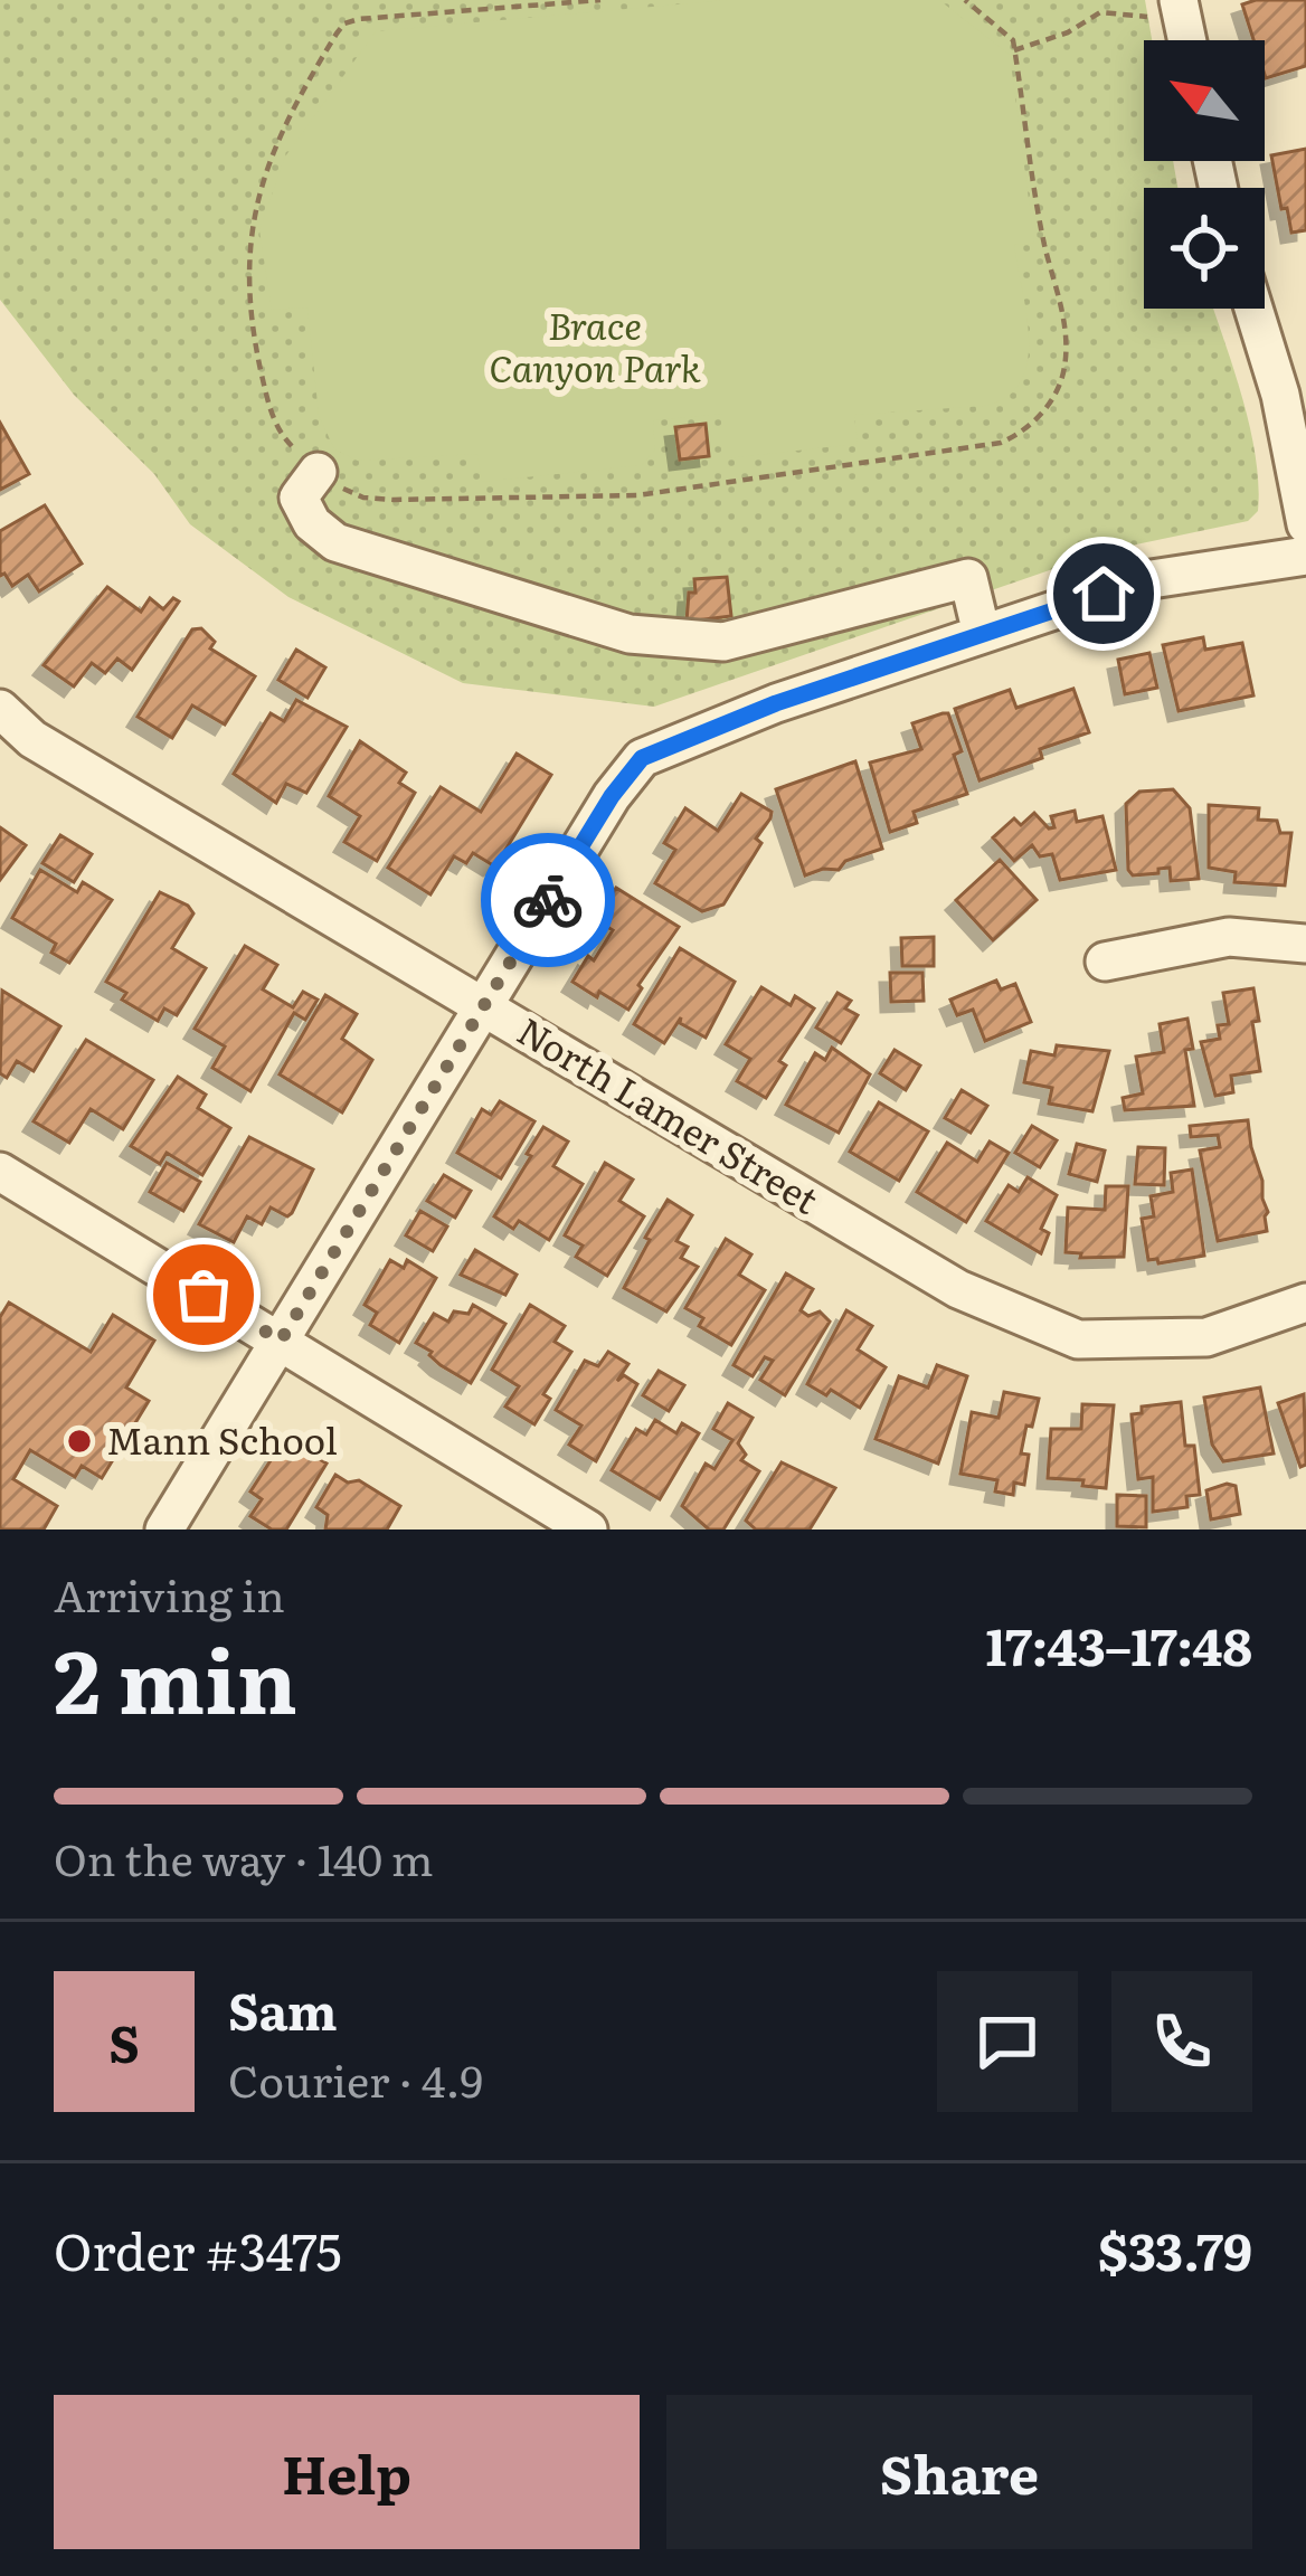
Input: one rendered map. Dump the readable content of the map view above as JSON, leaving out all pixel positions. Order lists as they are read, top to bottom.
{
  "streets": {
    "street": ["North Lamer Street"]
  },
  "parks": ["Brace Canyon Park"],
  "places": ["Mann School"],
  "north": "top left",
  "page": {
    "heading": ["2 min", "Arriving in", "17:43–17:48"],
    "panel": [
      "Sam",
      "Courier · 4.9",
      "Order #3475",
      "$33.79"
    ],
    "bar": "On the way · 140 m",
    "round": "S",
    "buttons": ["Help", "Share"]
  }
}
